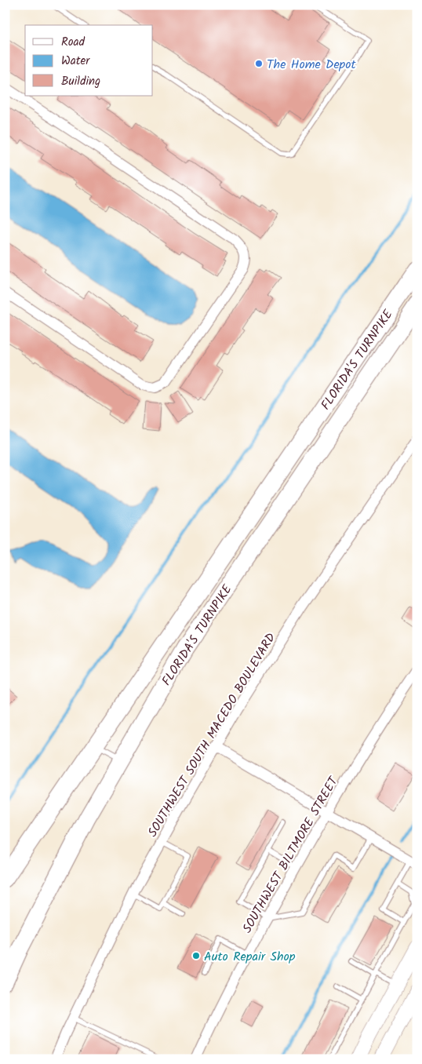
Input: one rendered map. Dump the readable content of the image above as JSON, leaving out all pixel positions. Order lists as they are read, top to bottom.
{
  "streets": {
    "highway": ["FLORIDA'S TURNPIKE"],
    "street": ["SOUTHWEST SOUTH MACEDO BOULEVARD", "SOUTHWEST BILTMORE STREET"]
  },
  "places": ["The Home Depot", "Auto Repair Shop"],
  "legend": ["Road", "Water", "Building"]
}
